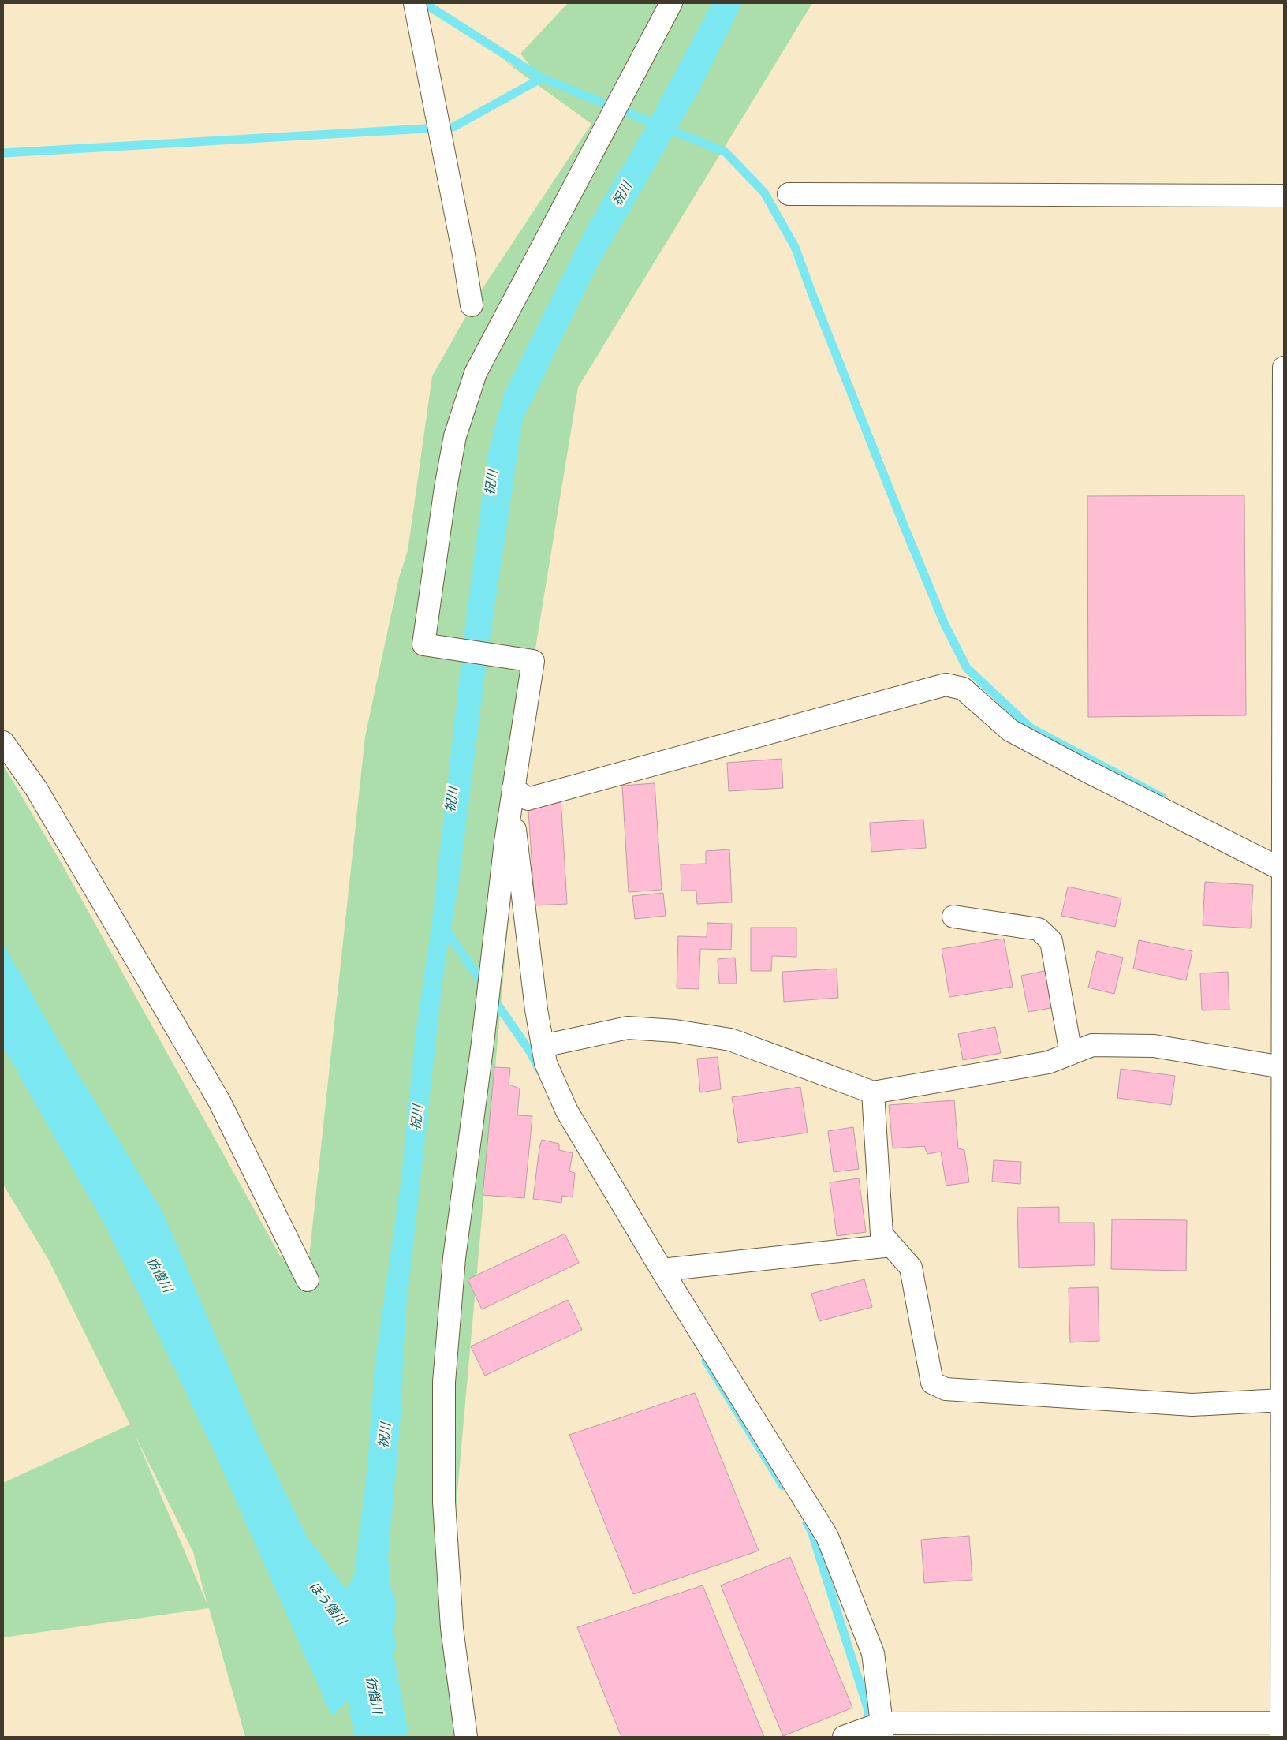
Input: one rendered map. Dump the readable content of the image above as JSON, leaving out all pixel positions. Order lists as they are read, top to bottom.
{
  "water": ["祝川", "彷僧川", "ほう僧川"]
}
